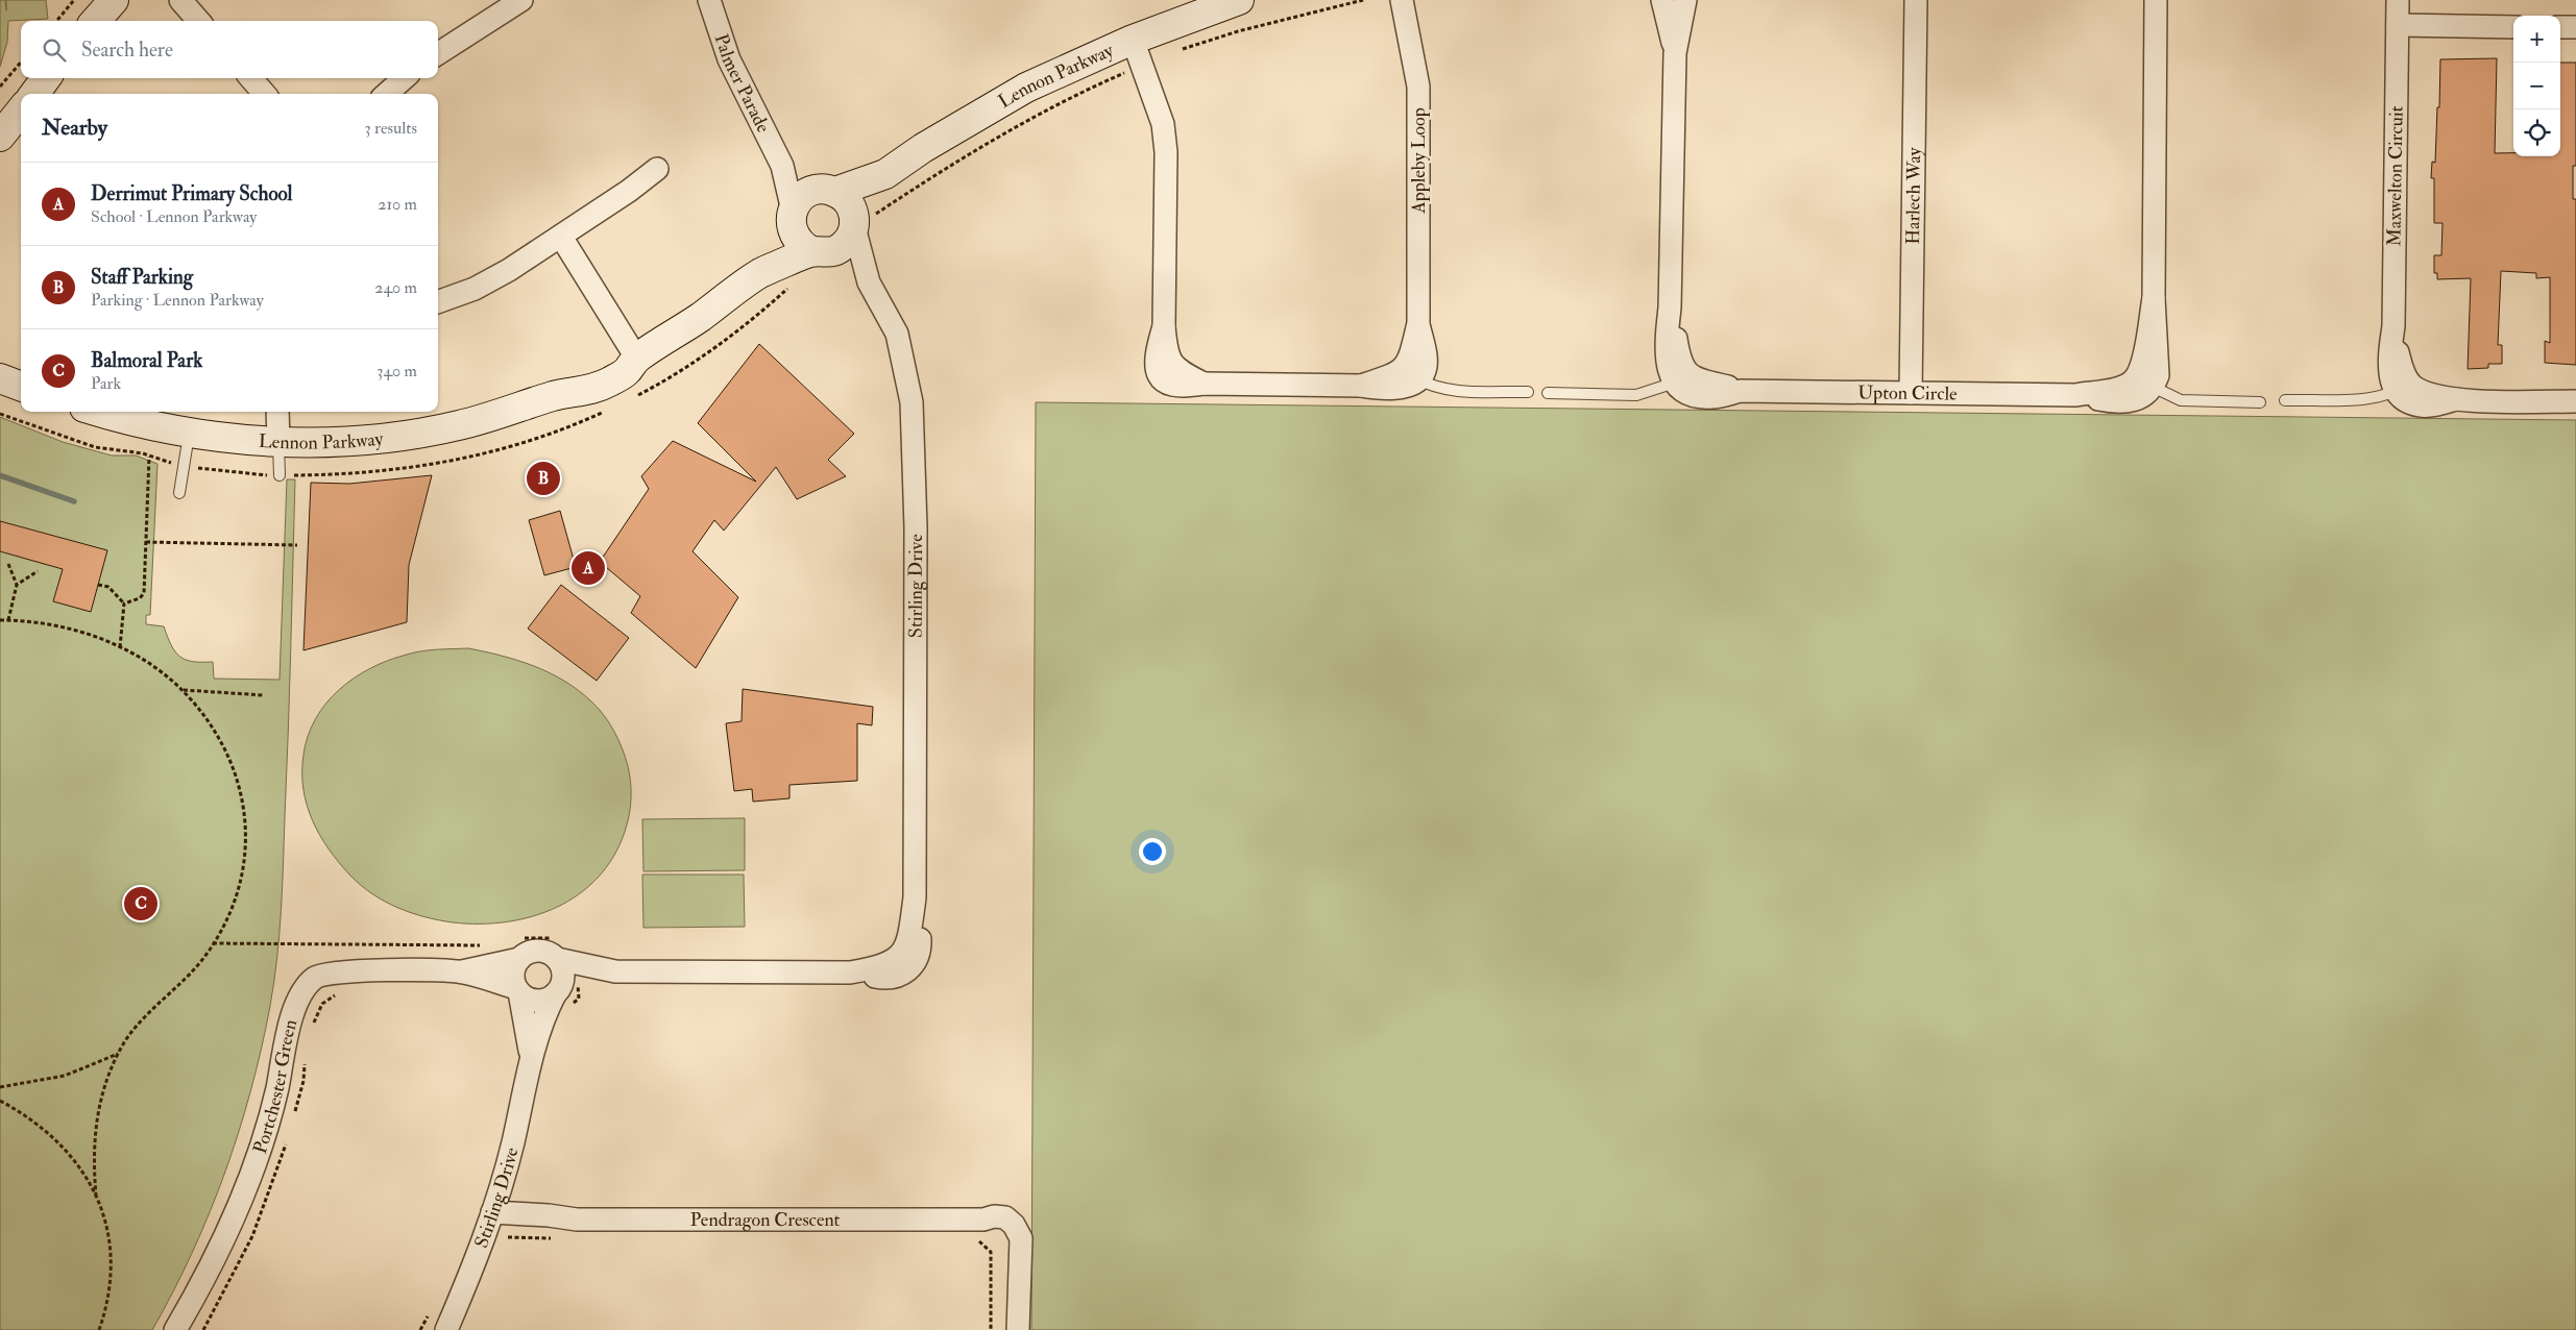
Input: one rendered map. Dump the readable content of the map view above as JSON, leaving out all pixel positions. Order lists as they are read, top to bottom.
{
  "streets": {
    "street": [
      "Lennon Parkway",
      "Palmer Parade",
      "Appleby Loop",
      "Maxwelton Circuit",
      "Harlech Way",
      "Upton Circle",
      "Stirling Drive",
      "Portchester Green",
      "Pendragon Crescent"
    ]
  },
  "crossings": [
    ["Lennon Parkway", "Palmer Parade"],
    ["Lennon Parkway", "Stirling Drive"],
    ["Palmer Parade", "Stirling Drive"],
    ["Harlech Way", "Upton Circle"],
    ["Stirling Drive", "Portchester Green"],
    ["Stirling Drive", "Pendragon Crescent"]
  ],
  "page": {
    "map_buttons": ["+", "−"],
    "search": "Search here",
    "heading": ["Nearby", "3 results"],
    "list": [
      {
        "mark": "A",
        "name": "Derrimut Primary School",
        "note": "School · Lennon Parkway",
        "value": "210 m"
      },
      {
        "mark": "B",
        "name": "Staff Parking",
        "note": "Parking · Lennon Parkway",
        "value": "240 m"
      },
      {
        "mark": "C",
        "name": "Balmoral Park",
        "note": "Park",
        "value": "340 m"
      }
    ],
    "pins": ["B", "A", "C"]
  }
}
